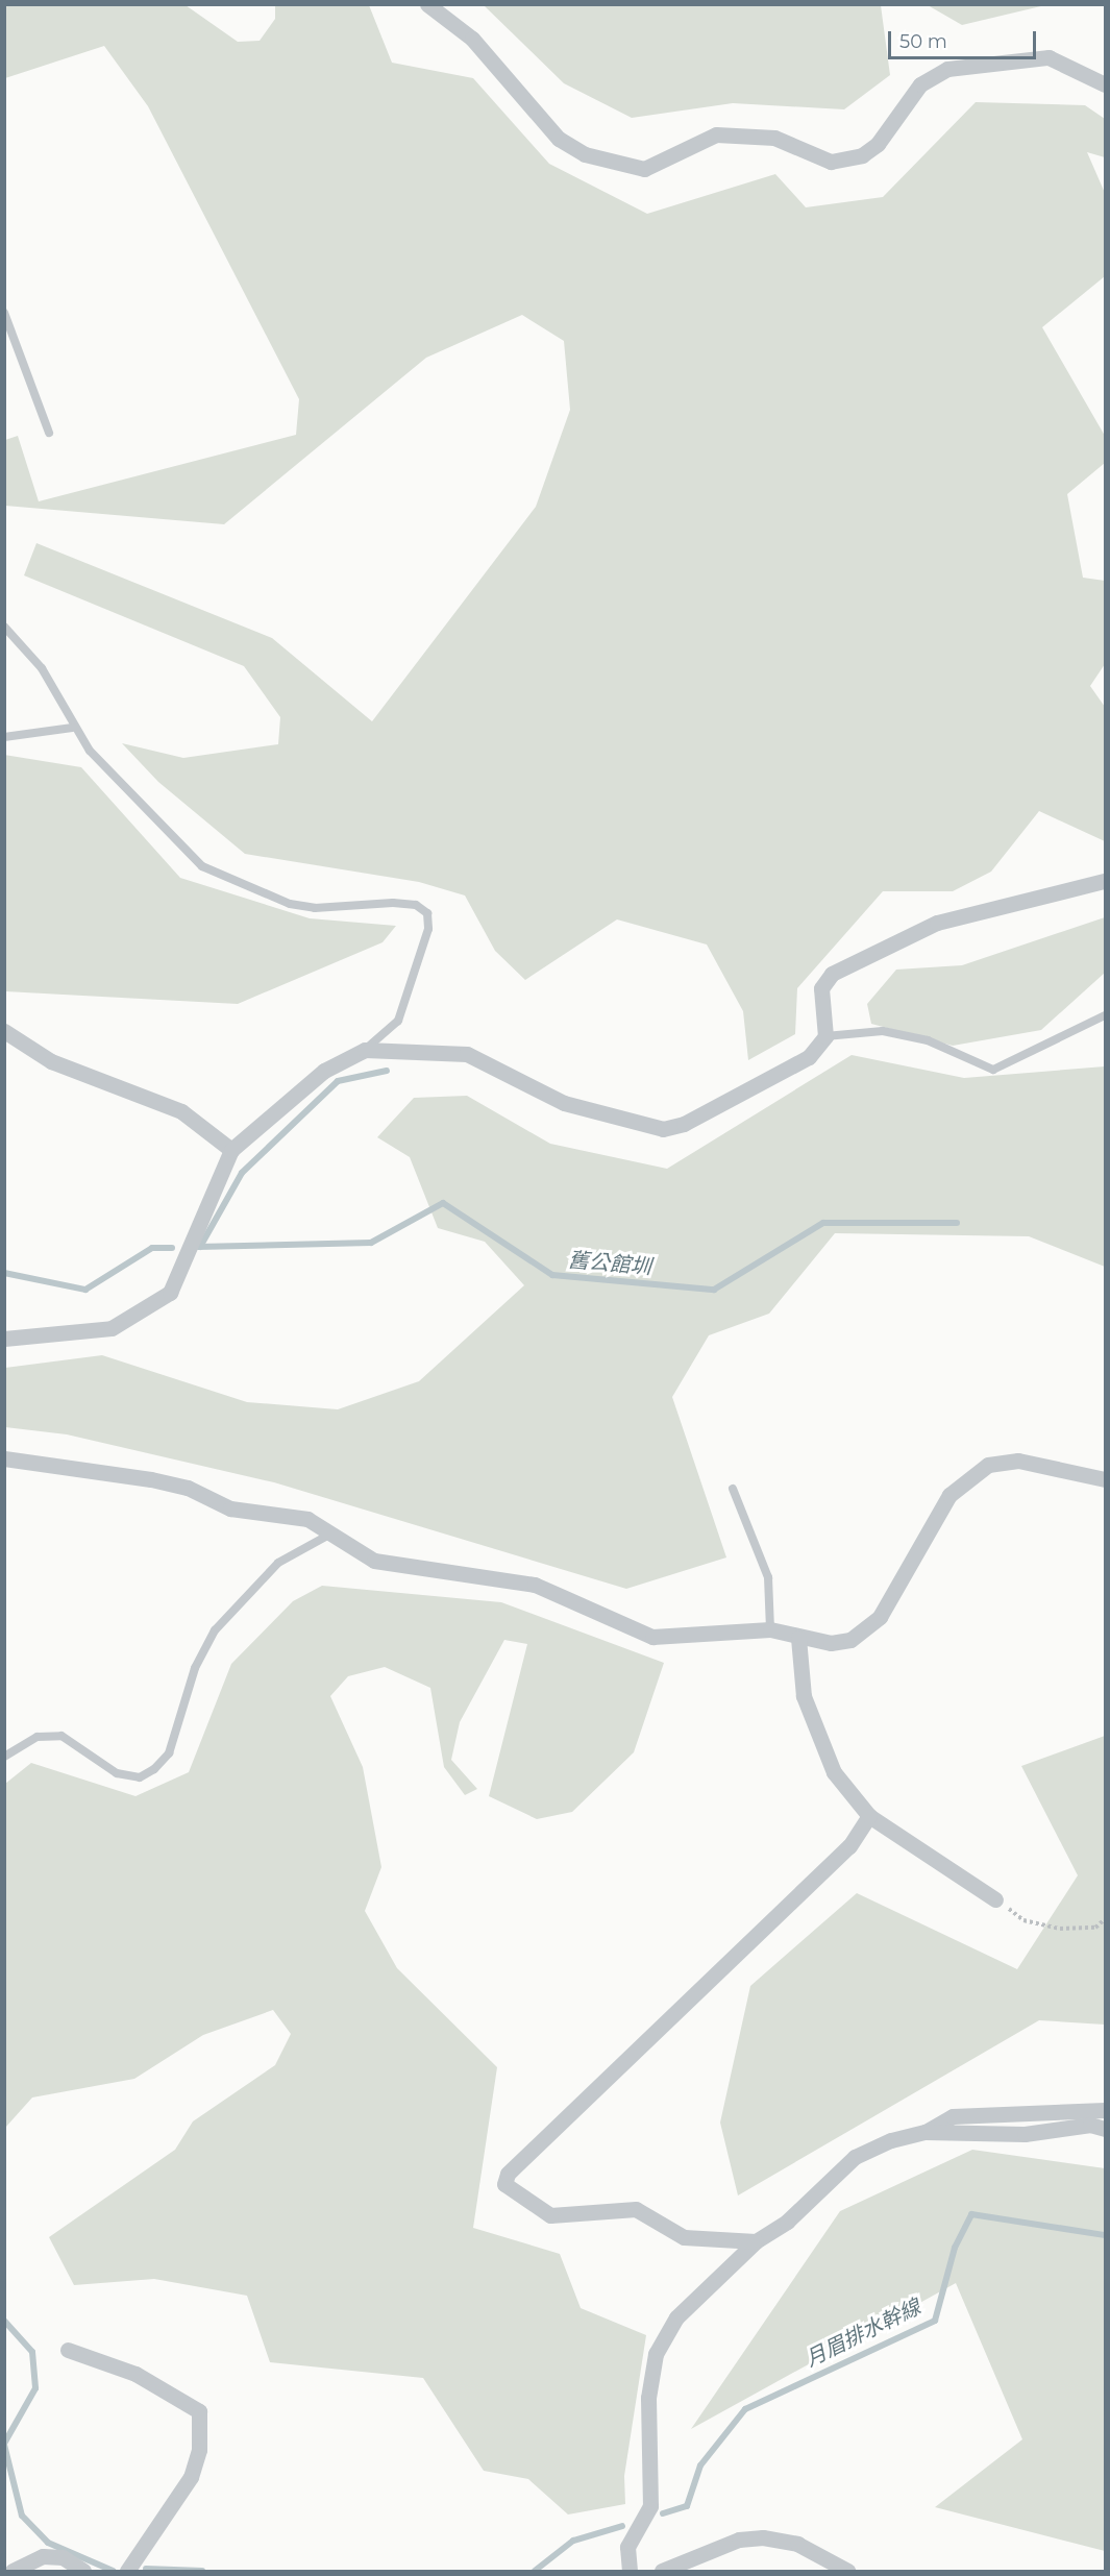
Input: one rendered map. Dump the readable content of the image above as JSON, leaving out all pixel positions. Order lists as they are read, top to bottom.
{
  "water": ["舊公館圳", "月眉排水幹線"],
  "scale_bar": "50 m"
}
